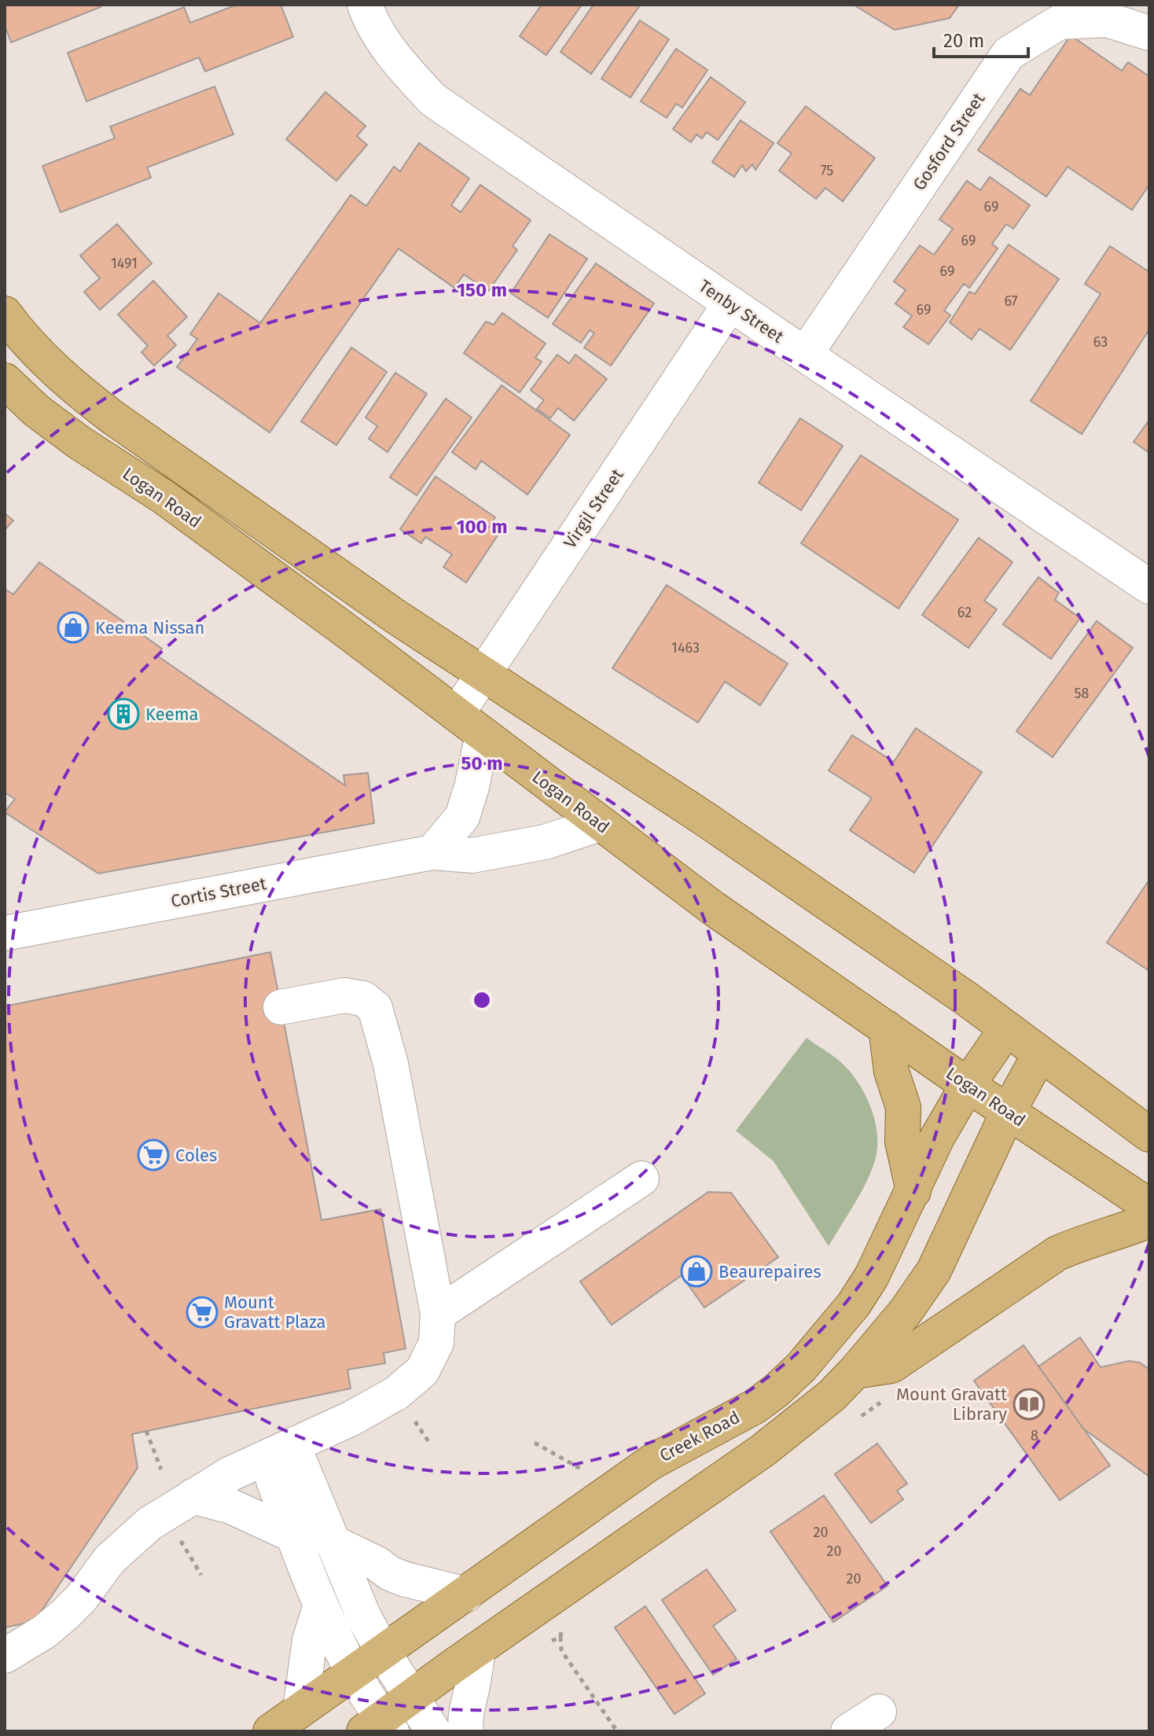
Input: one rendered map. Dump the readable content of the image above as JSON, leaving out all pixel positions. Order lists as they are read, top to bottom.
{
  "streets": {
    "main road": ["Logan Road", "Creek Road"],
    "street": [
      "Gosford Street",
      "Tenby Street",
      "Virgil Street",
      "Cortis Street"
    ]
  },
  "crossings": [
    ["Gosford Street", "Tenby Street"],
    ["Tenby Street", "Virgil Street"],
    ["Logan Road", "Virgil Street"],
    ["Logan Road", "Cortis Street"],
    ["Logan Road", "Creek Road"]
  ],
  "places": {
    "shop": ["Keema Nissan", "Beaurepaires"],
    "building": ["Keema"],
    "supermarket": ["Coles", "Mount Gravatt Plaza"],
    "library": ["Mount Gravatt Library"]
  },
  "house_numbers": [
    "75",
    "69",
    "69",
    "1491",
    "69",
    "67",
    "69",
    "63",
    "62",
    "1463",
    "58",
    "8",
    "20",
    "20",
    "20"
  ],
  "scale_bar": "20 m",
  "rings": ["150 m", "100 m", "50 m"]
}
